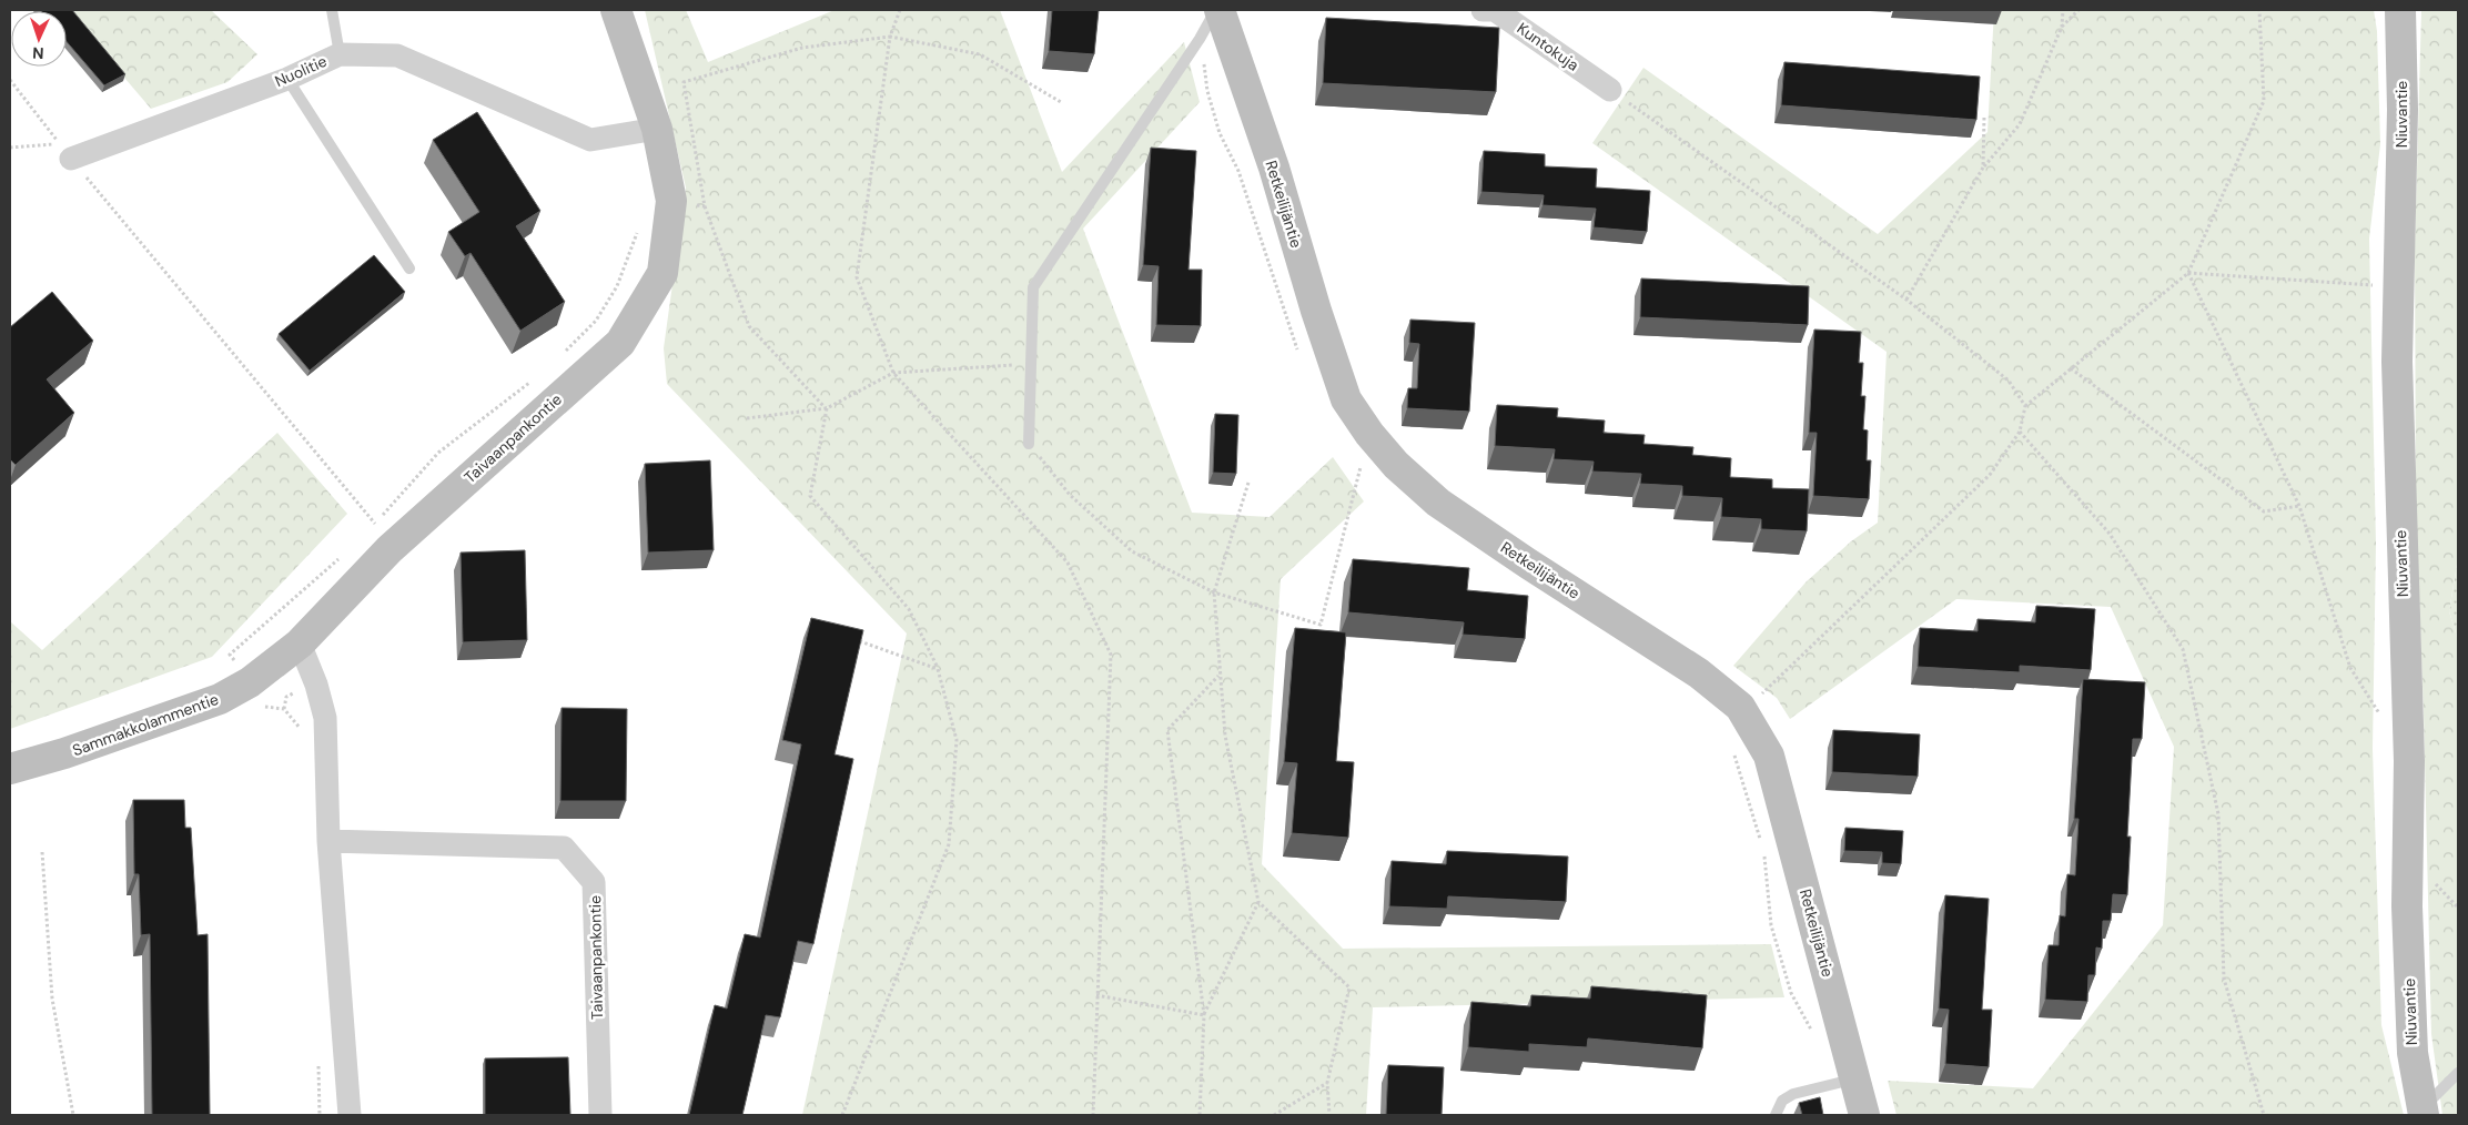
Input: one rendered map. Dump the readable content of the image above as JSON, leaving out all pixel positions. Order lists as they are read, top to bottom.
{
  "streets": {
    "street": [
      "Kuntokuja",
      "Nuolitie",
      "Niuvantie",
      "Retkeilijäntie",
      "Taivaanpankontie",
      "Sammakkolammentie"
    ]
  },
  "crossings": [
    ["Nuolitie", "Taivaanpankontie"],
    ["Taivaanpankontie", "Sammakkolammentie"]
  ],
  "north": "bottom"
}
